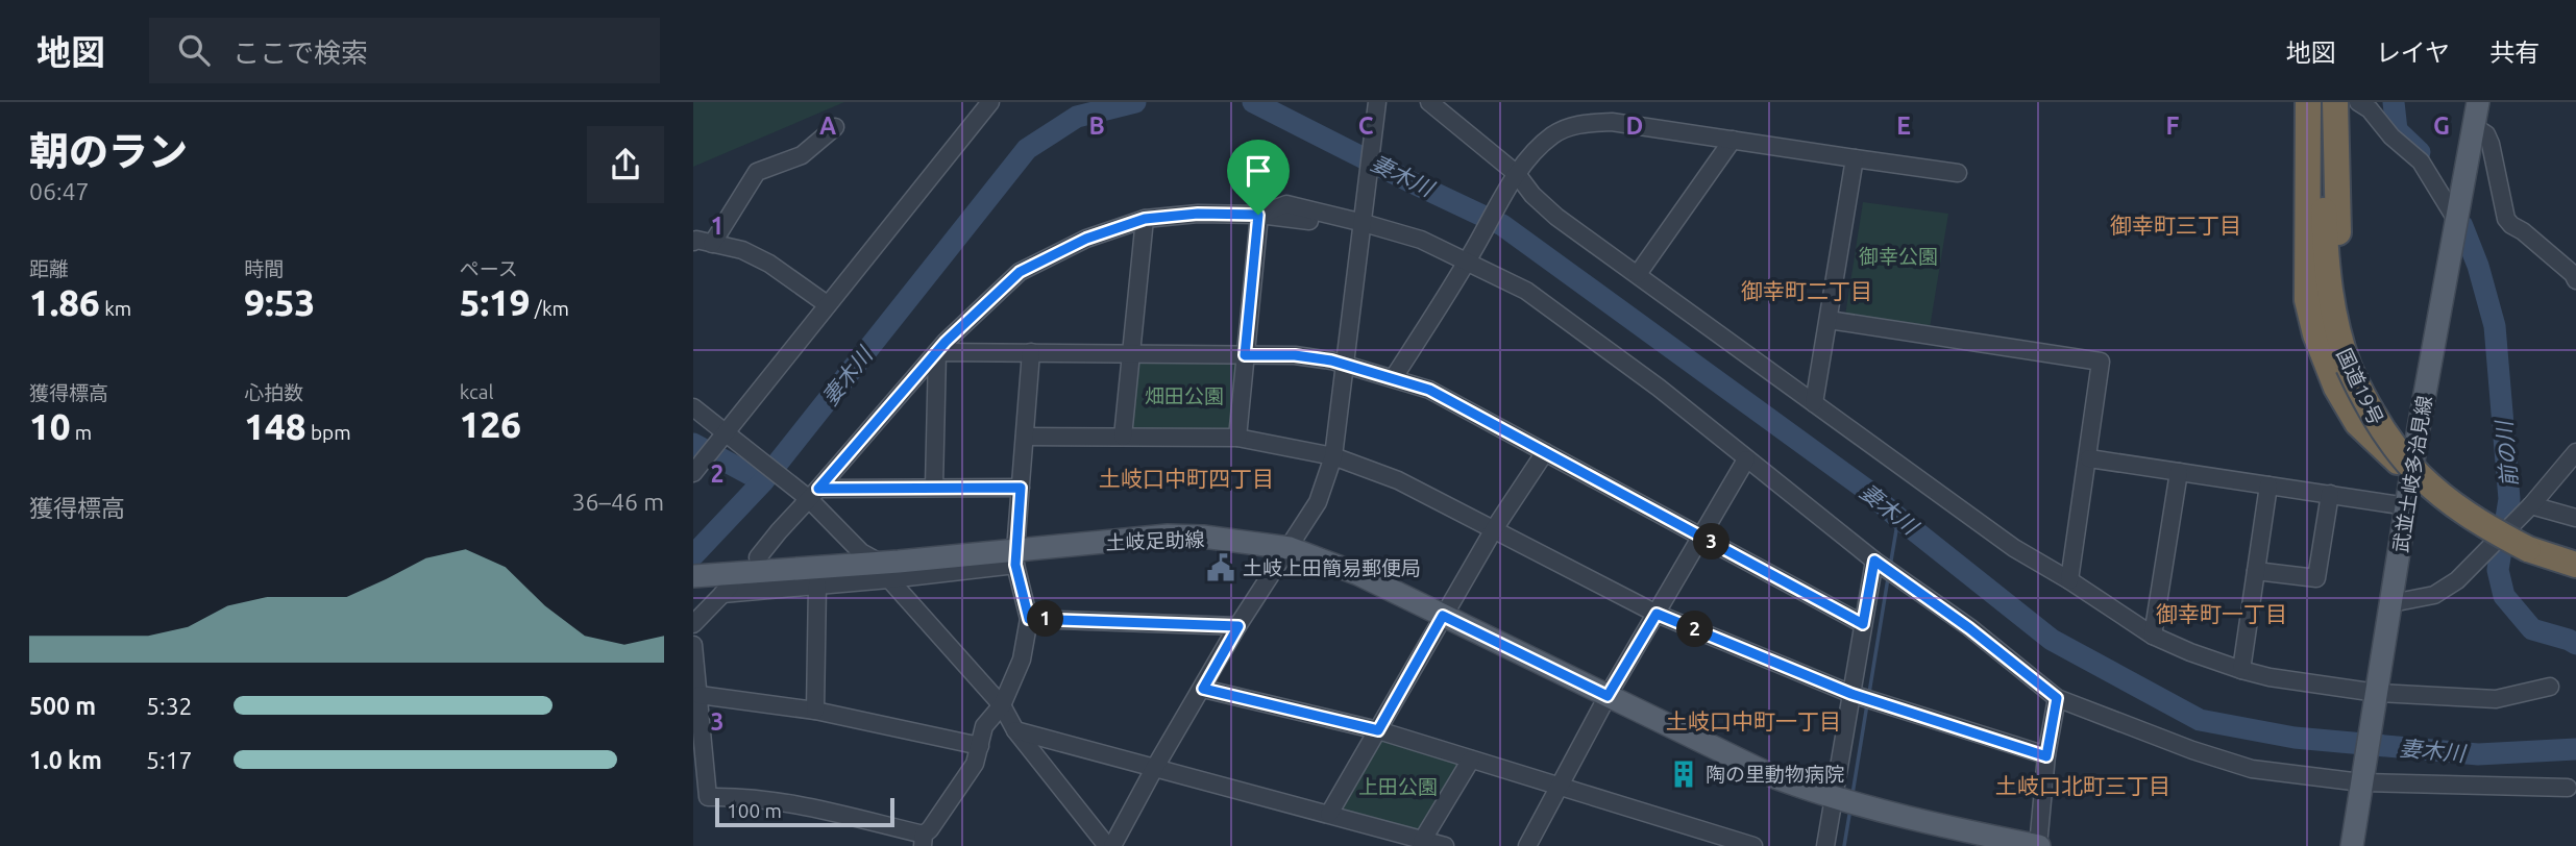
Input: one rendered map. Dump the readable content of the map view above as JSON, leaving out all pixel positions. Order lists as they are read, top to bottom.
{
  "streets": {
    "highway": ["国道19号"],
    "main road": ["武並土岐多治見線", "土岐足助線"]
  },
  "districts": [
    "御幸町三丁目",
    "御幸町二丁目",
    "土岐口中町四丁目",
    "御幸町一丁目",
    "土岐口中町一丁目",
    "土岐口北町三丁目"
  ],
  "water": ["妻木川", "前の川"],
  "parks": ["御幸公園", "畑田公園", "上田公園"],
  "places": {
    "public building": ["土岐上田簡易郵便局"],
    "building": ["陶の里動物病院"]
  },
  "scale_bar": "100 m",
  "page": {
    "header": "地図",
    "search": "ここで検索",
    "nav": ["地図", "レイヤ", "共有"],
    "heading": ["朝のラン", "06:47"],
    "stats": [
      ["距離", "1.86 km"],
      ["時間", "9:53"],
      ["ペース", "5:19 /km"],
      ["獲得標高", "10 m"],
      ["心拍数", "148 bpm"],
      ["kcal", "126"]
    ],
    "chart": ["獲得標高", "36–46 m"],
    "pins": ["3", "1", "2"],
    "list": [
      {
        "name": "500 m",
        "note": "5:32"
      },
      {
        "name": "1.0 km",
        "note": "5:17"
      }
    ],
    "scale": "100 m"
  },
  "grid": {
    "columns": [
      "A",
      "B",
      "C",
      "D",
      "E",
      "F",
      "G"
    ],
    "rows": ["1", "2", "3"]
  }
}
